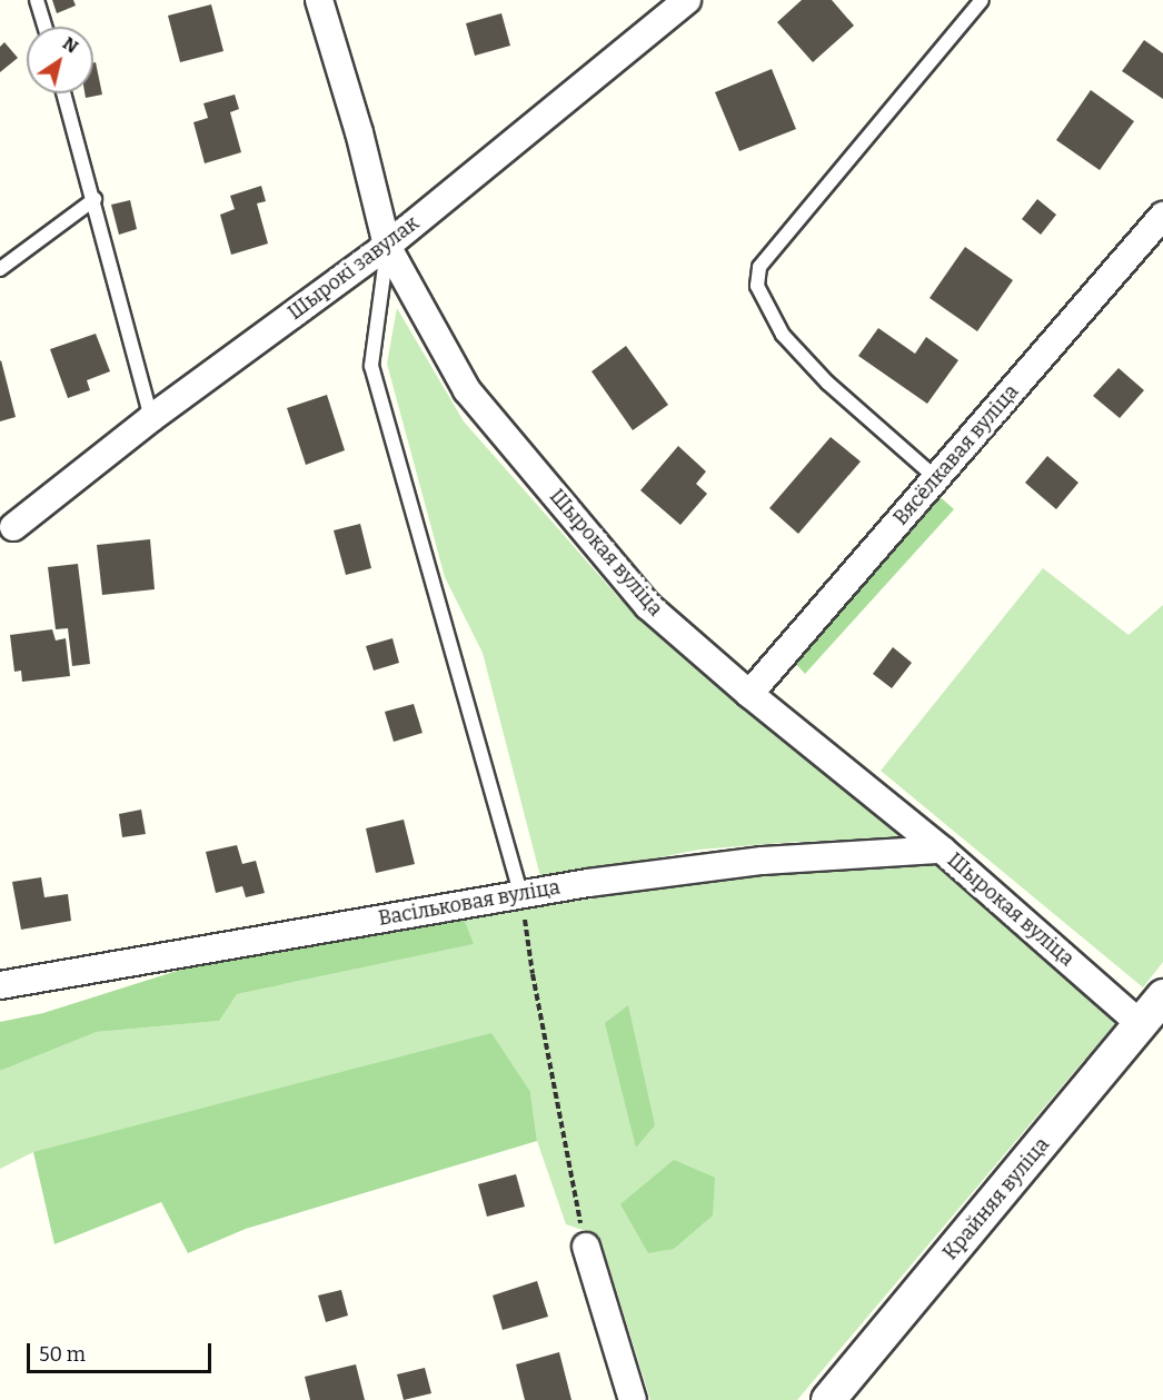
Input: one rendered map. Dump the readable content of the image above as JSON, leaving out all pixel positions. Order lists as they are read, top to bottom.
{
  "streets": {
    "street": [
      "Шырокі завулак",
      "Вясёлкавая вуліца",
      "Шырокая вуліца",
      "Васільковая вуліца",
      "Крайняя вуліца"
    ]
  },
  "crossings": [
    ["Шырокі завулак", "Шырокая вуліца"],
    ["Вясёлкавая вуліца", "Шырокая вуліца"],
    ["Шырокая вуліца", "Васільковая вуліца"],
    ["Шырокая вуліца", "Крайняя вуліца"]
  ],
  "scale_bar": "50 m",
  "north": "top right"
}
